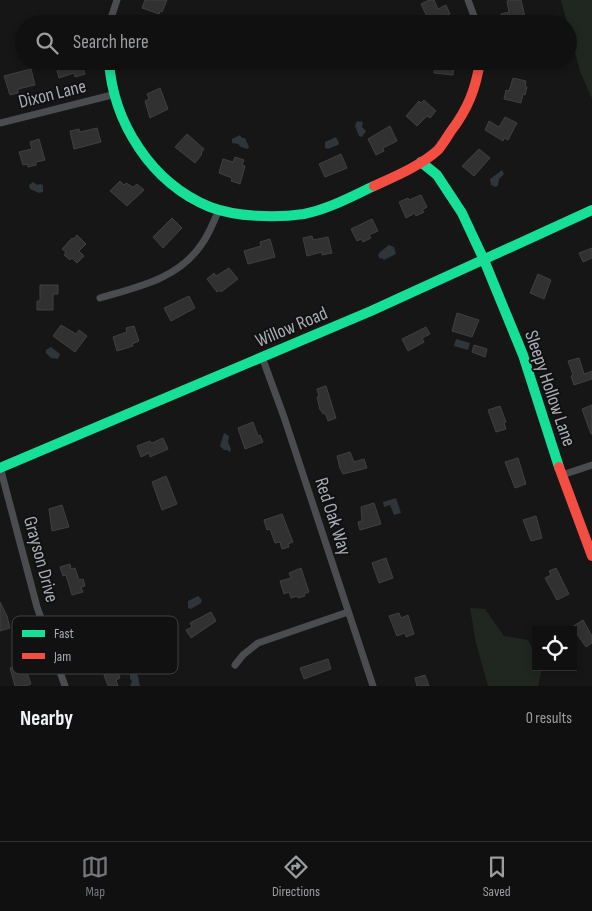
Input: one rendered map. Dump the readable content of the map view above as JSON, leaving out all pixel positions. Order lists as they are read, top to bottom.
{
  "streets": {
    "street": [
      "Dixon Lane",
      "Willow Road",
      "Sleepy Hollow Lane",
      "Red Oak Way",
      "Grayson Drive"
    ]
  },
  "crossings": [
    ["Willow Road", "Sleepy Hollow Lane"],
    ["Willow Road", "Red Oak Way"],
    ["Willow Road", "Grayson Drive"]
  ],
  "legend": ["Fast", "Jam"],
  "page": {
    "search": "Search here",
    "heading": ["Nearby", "0 results"],
    "nav": ["Map", "Directions", "Saved"]
  }
}
